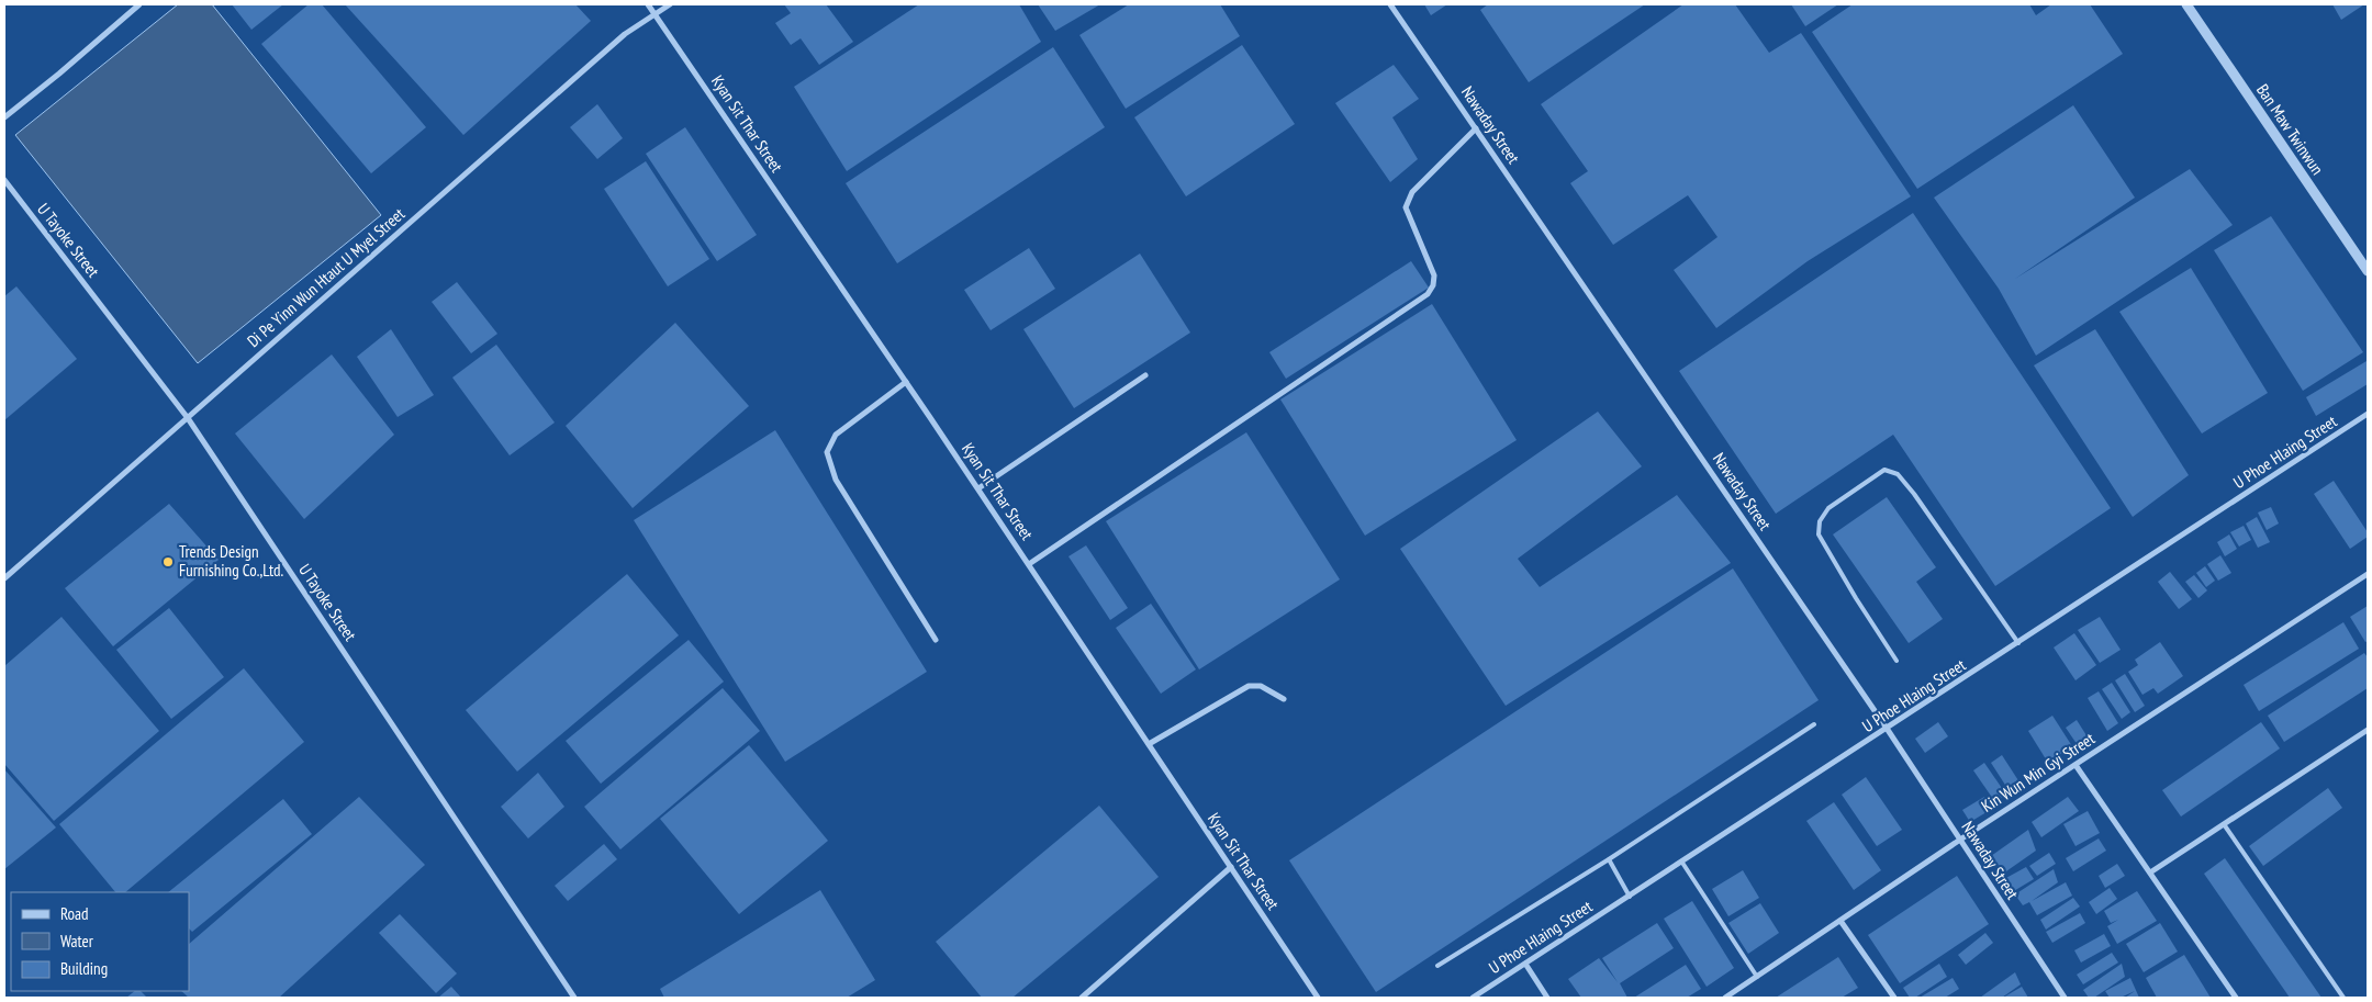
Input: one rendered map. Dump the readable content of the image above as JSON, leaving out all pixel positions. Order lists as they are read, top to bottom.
{
  "streets": {
    "street": [
      "Kyan Sit Thar Street",
      "Nawaday Street",
      "Ban Maw Twinwun",
      "U Tayoke Street",
      "Di Pe Yinn Wun Htaut U Myel Street",
      "U Phoe Hlaing Street",
      "Kin Wun Min Gyi Street"
    ]
  },
  "crossings": [
    ["Kyan Sit Thar Street", "Di Pe Yinn Wun Htaut U Myel Street"],
    ["Nawaday Street", "U Phoe Hlaing Street"],
    ["Nawaday Street", "Kin Wun Min Gyi Street"],
    ["U Tayoke Street", "Di Pe Yinn Wun Htaut U Myel Street"]
  ],
  "places": ["Trends Design Furnishing Co.,Ltd."],
  "legend": ["Road", "Water", "Building"]
}
